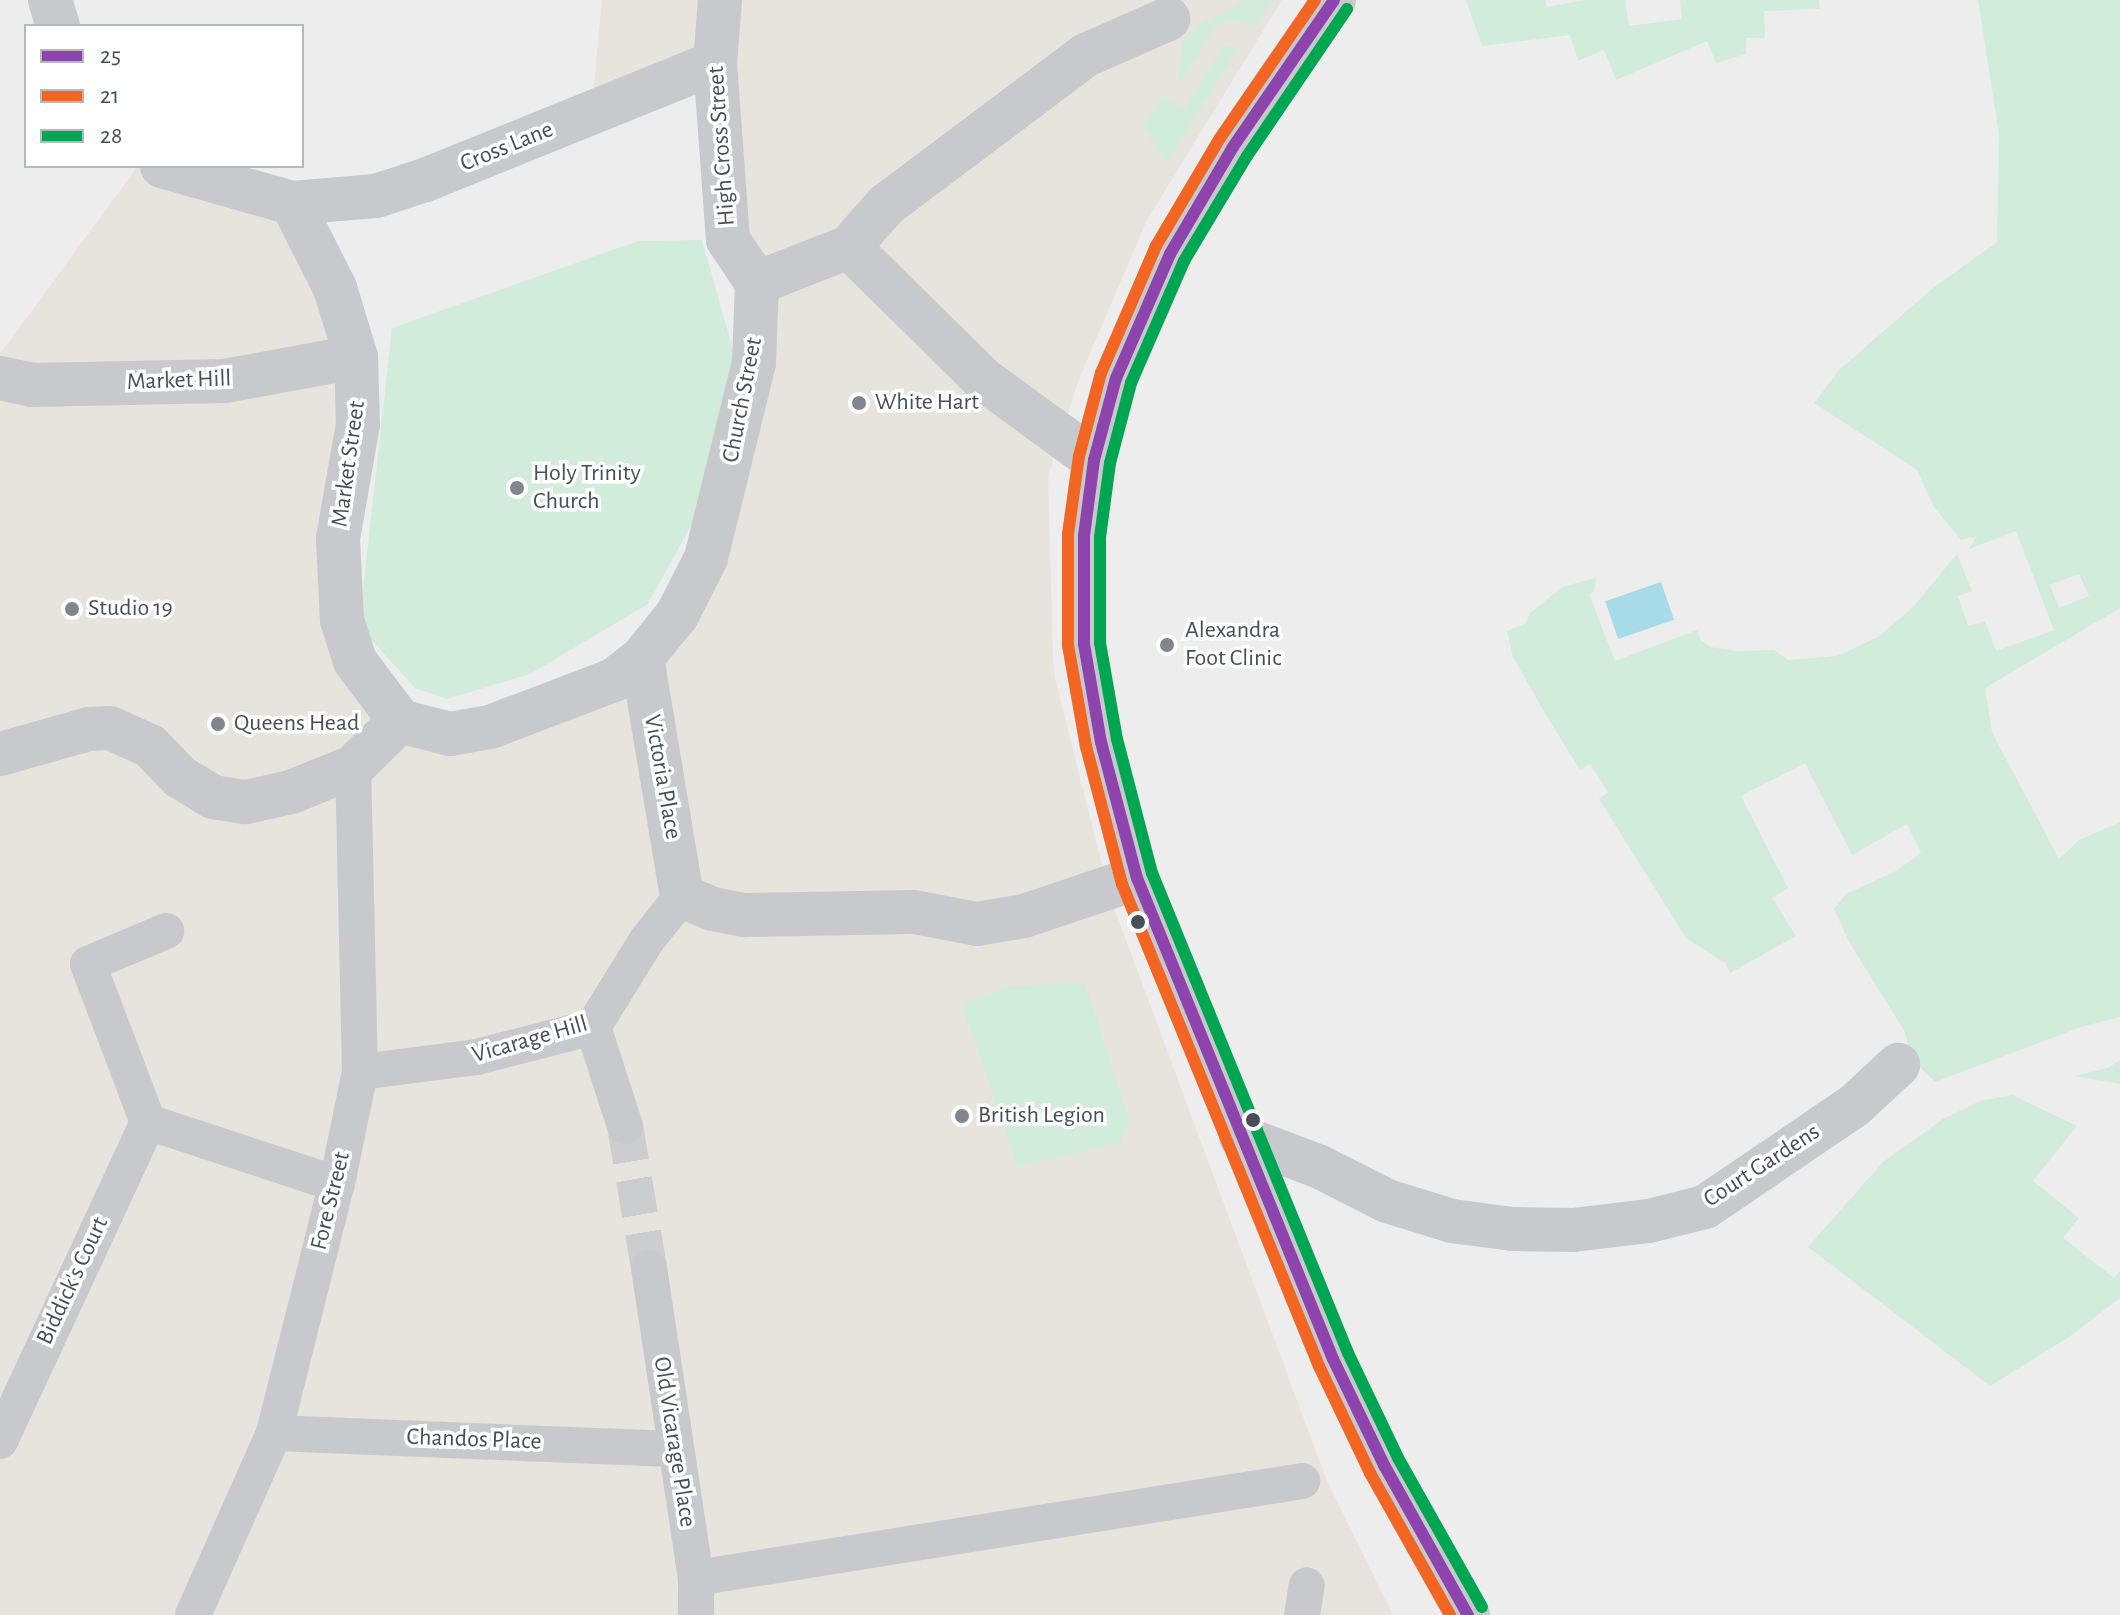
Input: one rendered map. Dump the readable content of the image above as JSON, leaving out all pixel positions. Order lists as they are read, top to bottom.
{
  "streets": {
    "street": [
      "High Cross Street",
      "Cross Lane",
      "Market Hill",
      "Church Street",
      "Market Street",
      "Victoria Place",
      "Vicarage Hill",
      "Court Gardens",
      "Fore Street",
      "Biddick's Court",
      "Chandos Place",
      "Old Vicarage Place"
    ]
  },
  "crossings": [
    ["High Cross Street", "Cross Lane"],
    ["High Cross Street", "Church Street"],
    ["Cross Lane", "Market Street"],
    ["Market Hill", "Market Street"],
    ["Church Street", "Market Street"],
    ["Church Street", "Victoria Place"],
    ["Victoria Place", "Vicarage Hill"],
    ["Vicarage Hill", "Fore Street"],
    ["Fore Street", "Chandos Place"],
    ["Chandos Place", "Old Vicarage Place"]
  ],
  "places": [
    "White Hart",
    "Holy Trinity Church",
    "Studio 19",
    "Alexandra Foot Clinic",
    "Queens Head",
    "British Legion"
  ],
  "lines": ["transit line 25", "transit line 21", "transit line 28"],
  "legend": ["25", "21", "28"]
}
